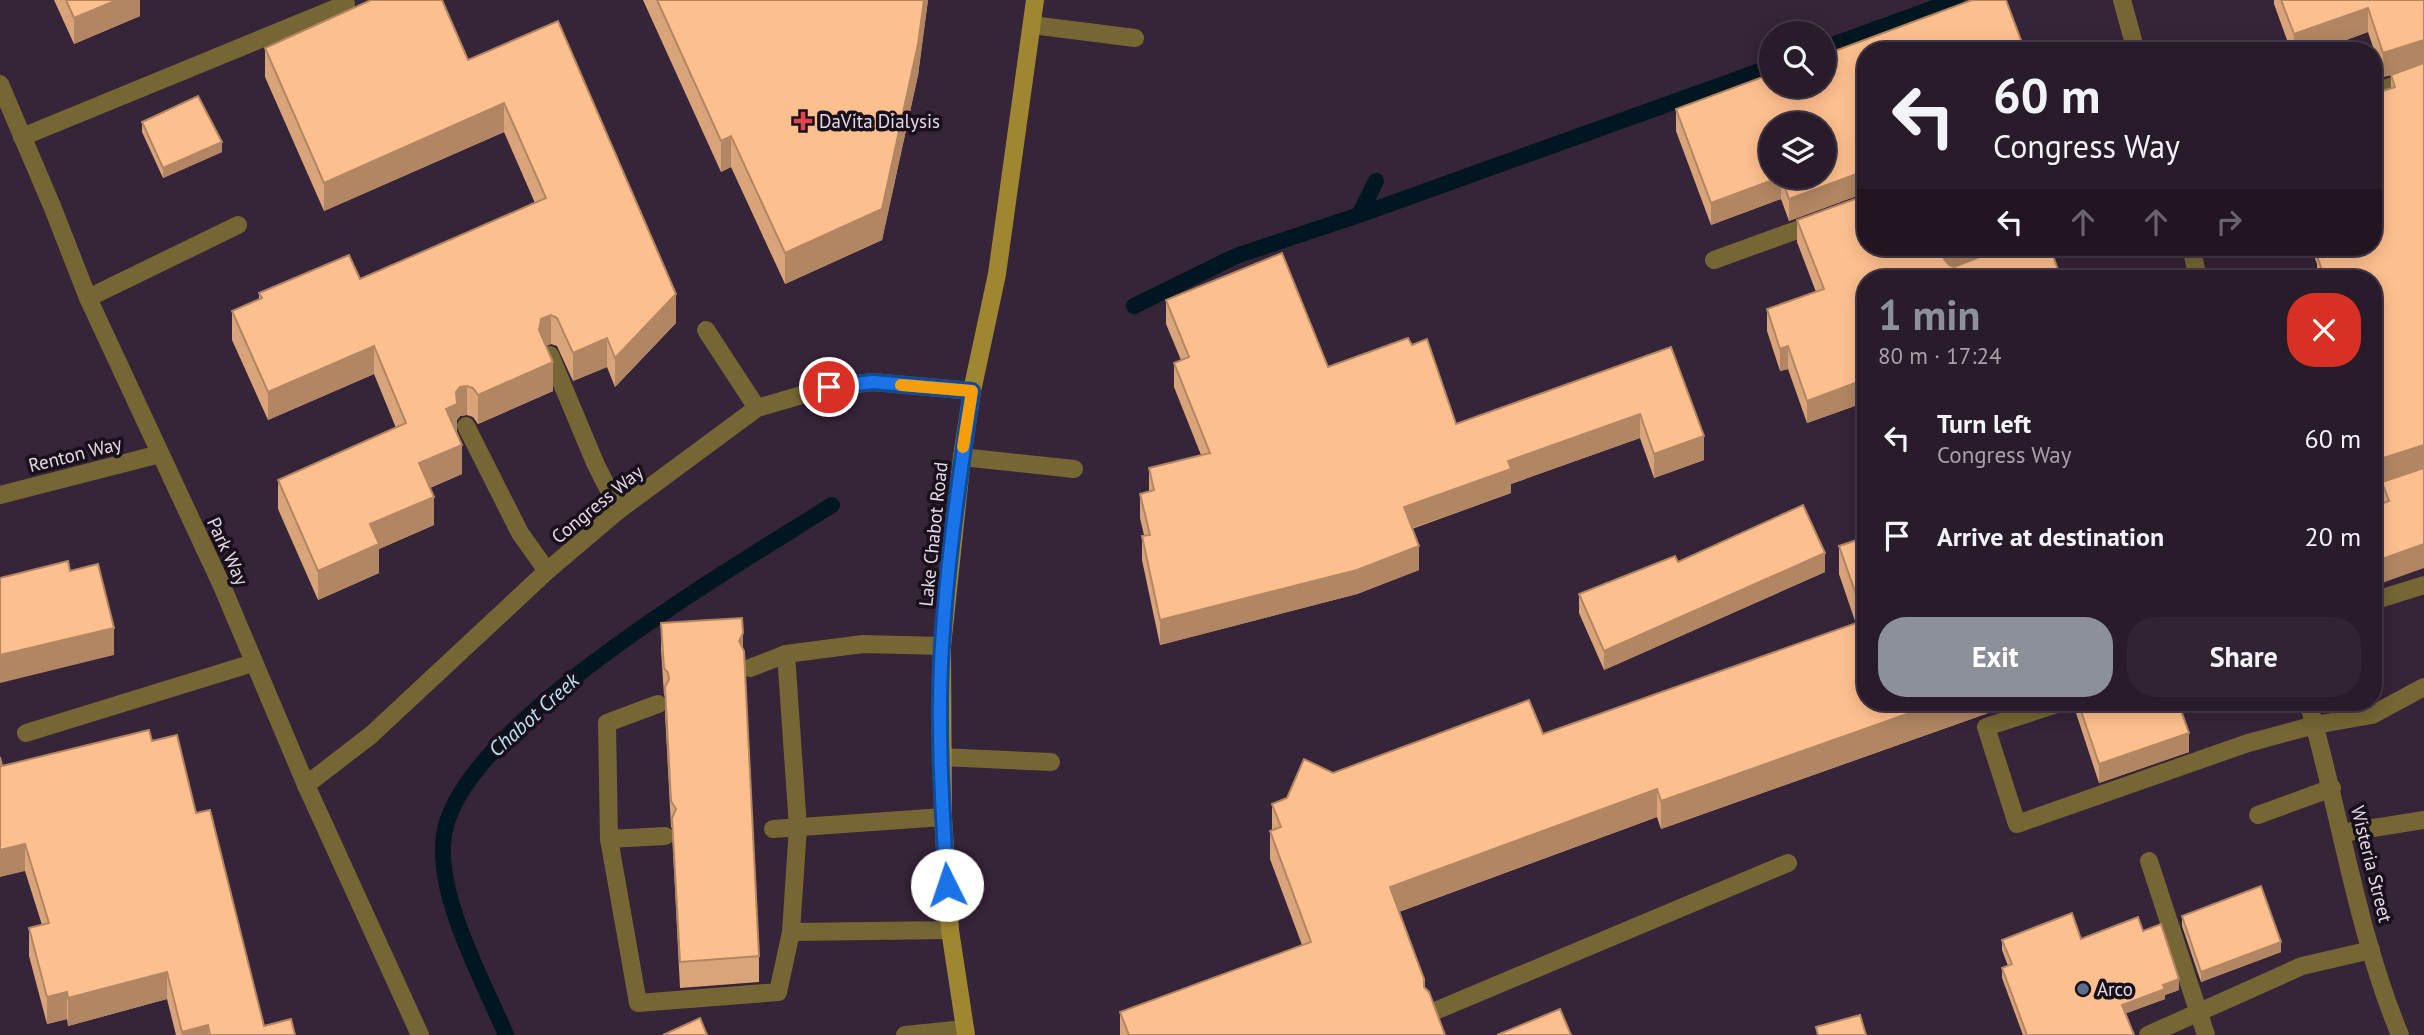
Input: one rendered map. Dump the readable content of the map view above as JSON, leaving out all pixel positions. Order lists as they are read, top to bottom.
{
  "streets": {
    "main road": ["Lake Chabot Road"],
    "street": [
      "Renton Way",
      "Congress Way",
      "Park Way",
      "Wisteria Street"
    ]
  },
  "crossings": [
    ["Renton Way", "Park Way"],
    ["Congress Way", "Lake Chabot Road"],
    ["Congress Way", "Park Way"]
  ],
  "water": ["Chabot Creek"],
  "places": {
    "health": ["DaVita Dialysis"],
    "other": ["Arco"]
  },
  "page": {
    "turn": ["60 m", "Congress Way"],
    "heading": ["1 min", "80 m · 17:24"],
    "list": [
      {
        "name": "Turn left",
        "note": "Congress Way",
        "value": "60 m"
      },
      {
        "name": "Arrive at destination",
        "value": "20 m"
      }
    ],
    "buttons": ["Exit", "Share"]
  }
}
